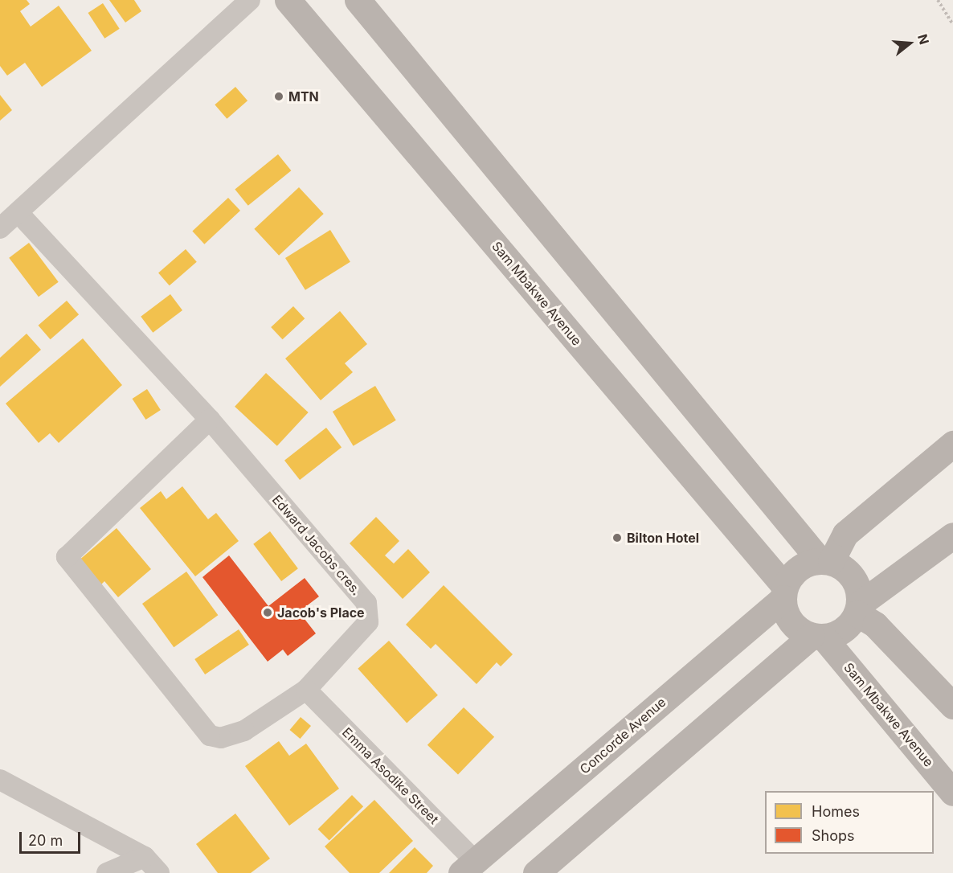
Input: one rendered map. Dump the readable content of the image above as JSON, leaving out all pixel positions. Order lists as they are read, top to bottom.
{
  "streets": {
    "main road": ["Sam Mbakwe Avenue", "Concorde Avenue"],
    "street": ["Edward Jacobs cres.", "Emma Asodike Street"]
  },
  "crossings": [
    ["Sam Mbakwe Avenue", "Concorde Avenue"],
    ["Edward Jacobs cres.", "Emma Asodike Street"],
    ["Concorde Avenue", "Emma Asodike Street"]
  ],
  "places": ["MTN", "Bilton Hotel", "Jacob's Place"],
  "legend": ["Homes", "Shops"],
  "scale_bar": "20 m",
  "north": "right"
}
